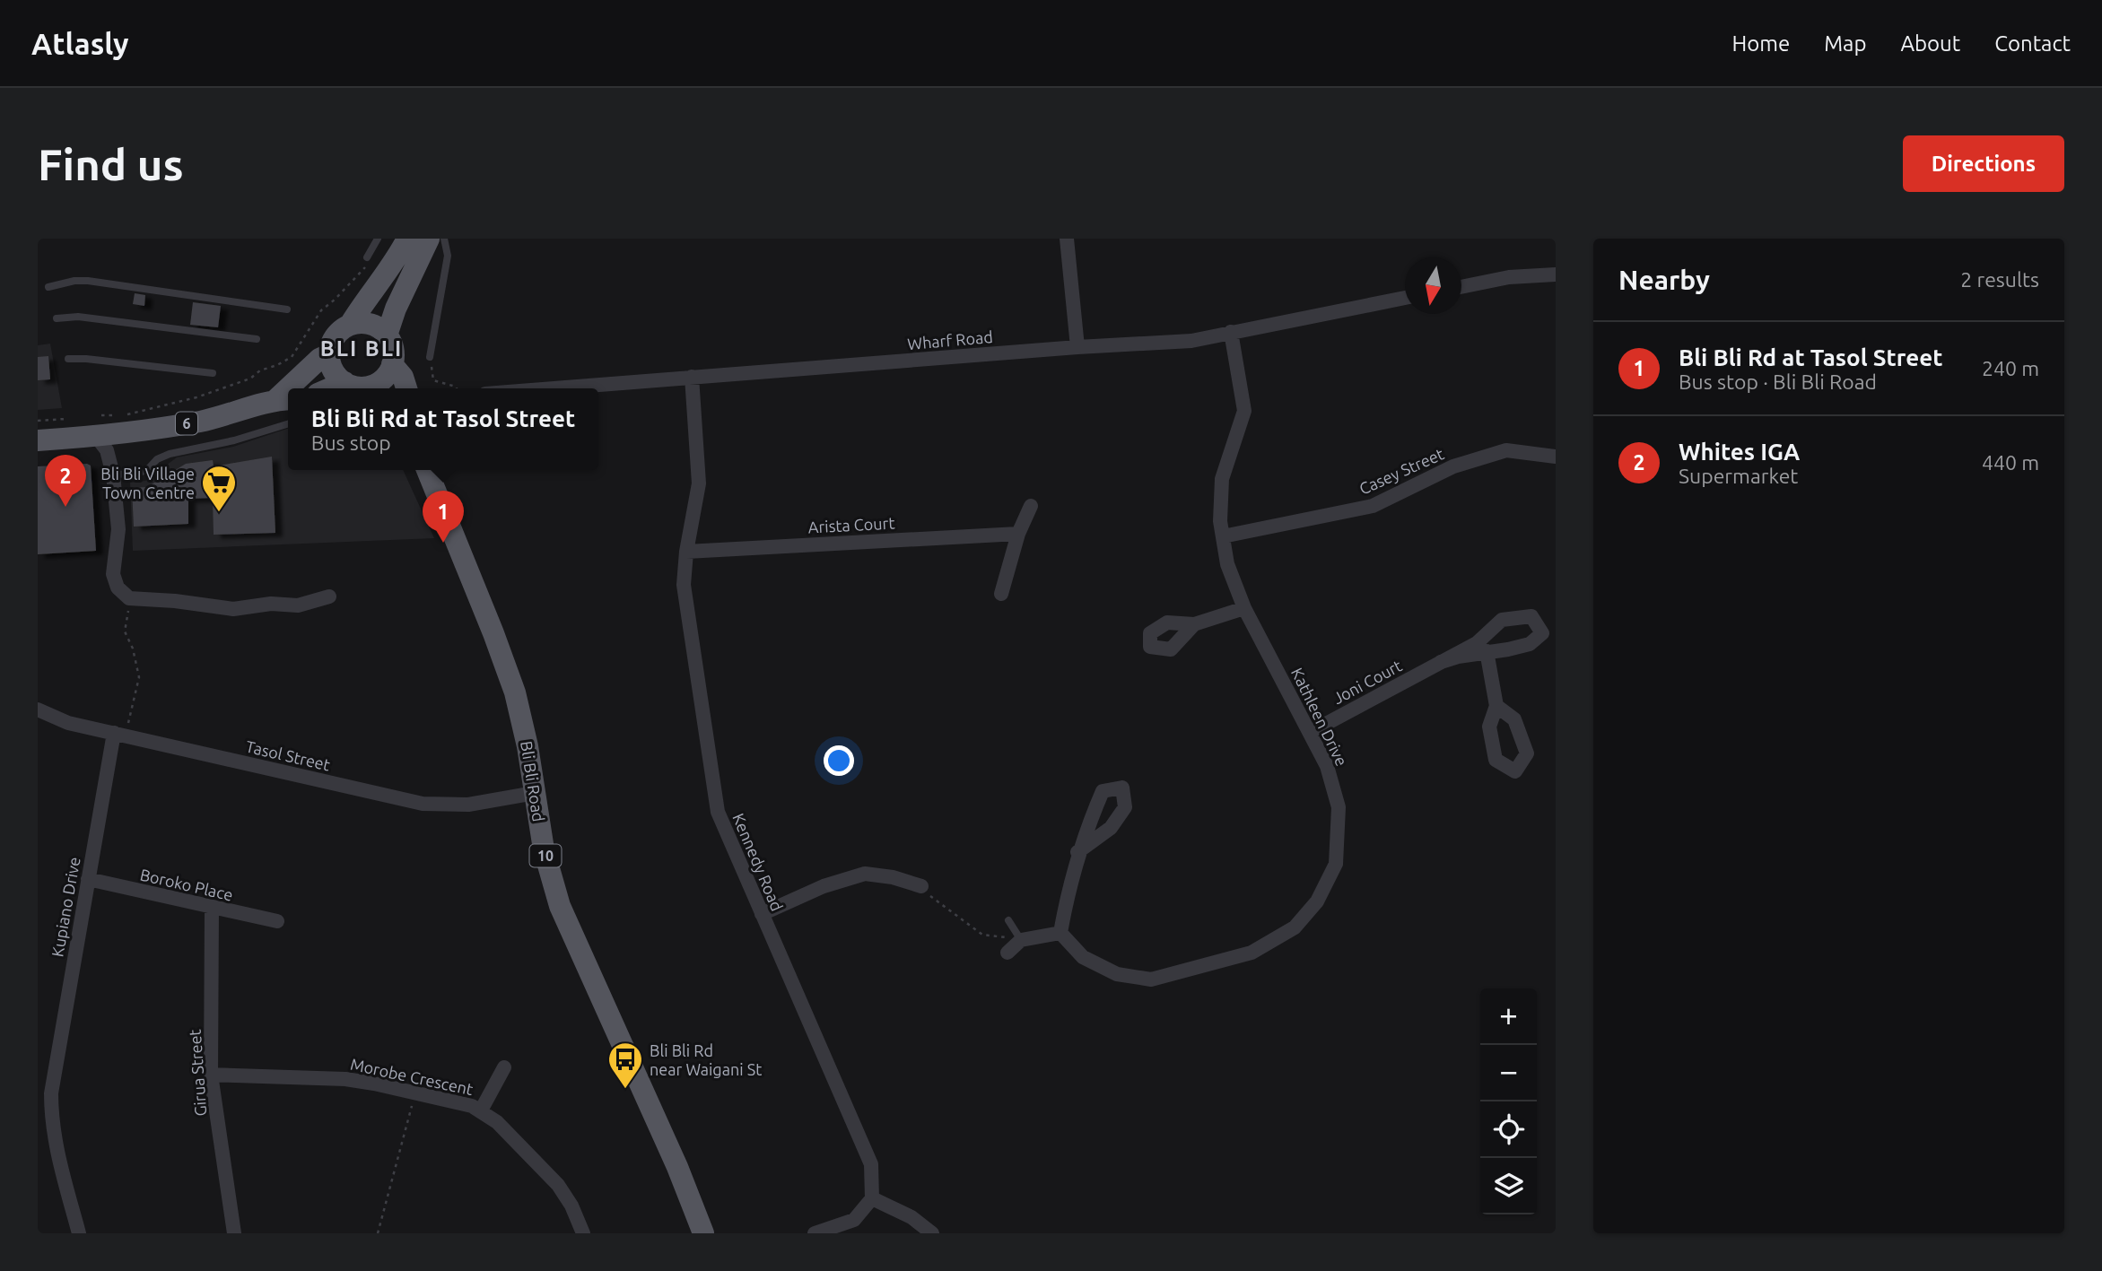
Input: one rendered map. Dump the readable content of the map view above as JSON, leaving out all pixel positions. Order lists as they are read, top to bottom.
{
  "streets": {
    "main road": ["6", "Bli Bli Road", "10"],
    "street": [
      "Wharf Road",
      "Casey Street",
      "Arista Court",
      "Joni Court",
      "Kathleen Drive",
      "Tasol Street",
      "Kennedy Road",
      "Boroko Place",
      "Kupiano Drive",
      "Girua Street",
      "Morobe Crescent"
    ]
  },
  "crossings": [
    ["Wharf Road", "Kathleen Drive"],
    ["Wharf Road", "Kennedy Road"],
    ["Casey Street", "Kathleen Drive"],
    ["Arista Court", "Kennedy Road"],
    ["Joni Court", "Kathleen Drive"],
    ["Tasol Street", "Bli Bli Road"],
    ["Tasol Street", "Kupiano Drive"],
    ["Boroko Place", "Kupiano Drive"],
    ["Boroko Place", "Girua Street"],
    ["Girua Street", "Morobe Crescent"]
  ],
  "districts": ["BLI BLI"],
  "places": {
    "supermarket": ["Bli Bli Village Town Centre"],
    "bus stop": ["Bli Bli Rd near Waigani St"]
  },
  "north": "bottom",
  "page": {
    "header": "Atlasly",
    "nav": [
      "Home",
      "Map",
      "About",
      "Contact"
    ],
    "buttons": "Directions",
    "title": "Find us",
    "heading": ["Nearby", "2 results"],
    "list": [
      {
        "mark": "1",
        "name": "Bli Bli Rd at Tasol Street",
        "note": "Bus stop · Bli Bli Road",
        "value": "240 m"
      },
      {
        "mark": "2",
        "name": "Whites IGA",
        "note": "Supermarket",
        "value": "440 m"
      }
    ],
    "popup": ["Bli Bli Rd at Tasol Street", "Bus stop"],
    "pins": ["2", "1"],
    "map_buttons": ["+", "−"]
  }
}
